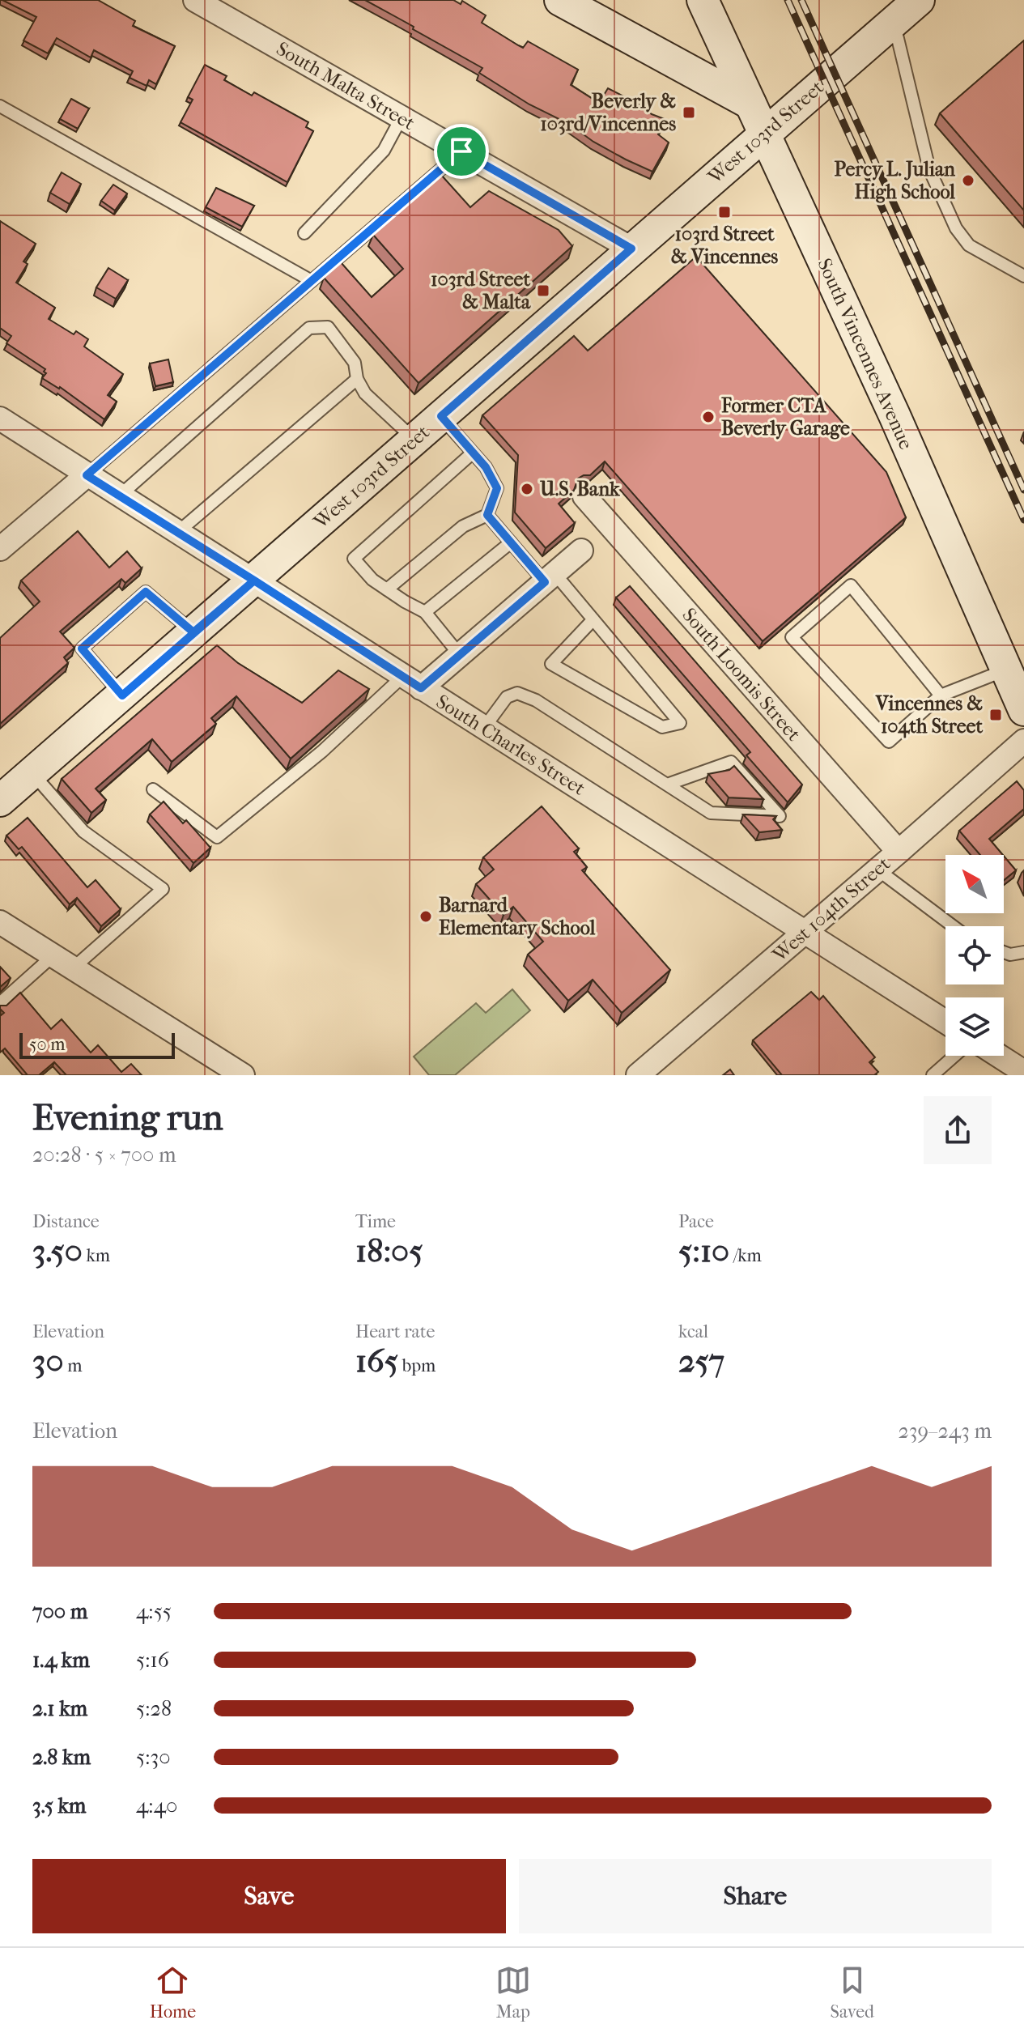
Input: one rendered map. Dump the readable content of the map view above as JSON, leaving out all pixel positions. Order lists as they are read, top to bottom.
{
  "streets": {
    "main road": ["West 103rd Street", "South Vincennes Avenue"],
    "street": [
      "South Malta Street",
      "South Loomis Street",
      "South Charles Street",
      "West 104th Street"
    ]
  },
  "crossings": [
    ["South Malta Street", "West 103rd Street"],
    ["West 103rd Street", "South Vincennes Avenue"],
    ["West 103rd Street", "South Charles Street"],
    ["South Loomis Street", "West 104th Street"],
    ["South Charles Street", "West 104th Street"]
  ],
  "places": {
    "transit": [
      "Beverly & 103rd/Vincennes",
      "103rd Street & Vincennes",
      "103rd Street & Malta",
      "Vincennes & 104th Street"
    ],
    "other": [
      "Percy L. Julian High School",
      "Former CTA Beverly Garage",
      "U.S. Bank",
      "Barnard Elementary School"
    ]
  },
  "scale_bar": "50 m",
  "north": "top left",
  "page": {
    "scale": "50 m",
    "heading": ["Evening run", "20:28 · 5 × 700 m"],
    "stats": [
      ["Distance", "3.50 km"],
      ["Time", "18:05"],
      ["Pace", "5:10 /km"],
      ["Elevation", "30 m"],
      ["Heart rate", "165 bpm"],
      ["kcal", "257"]
    ],
    "chart": ["Elevation", "239–243 m"],
    "list": [
      {
        "name": "700 m",
        "note": "4:55"
      },
      {
        "name": "1.4 km",
        "note": "5:16"
      },
      {
        "name": "2.1 km",
        "note": "5:28"
      },
      {
        "name": "2.8 km",
        "note": "5:30"
      },
      {
        "name": "3.5 km",
        "note": "4:40"
      }
    ],
    "buttons": ["Save", "Share"],
    "tabs": ["Home", "Map", "Saved"]
  }
}
